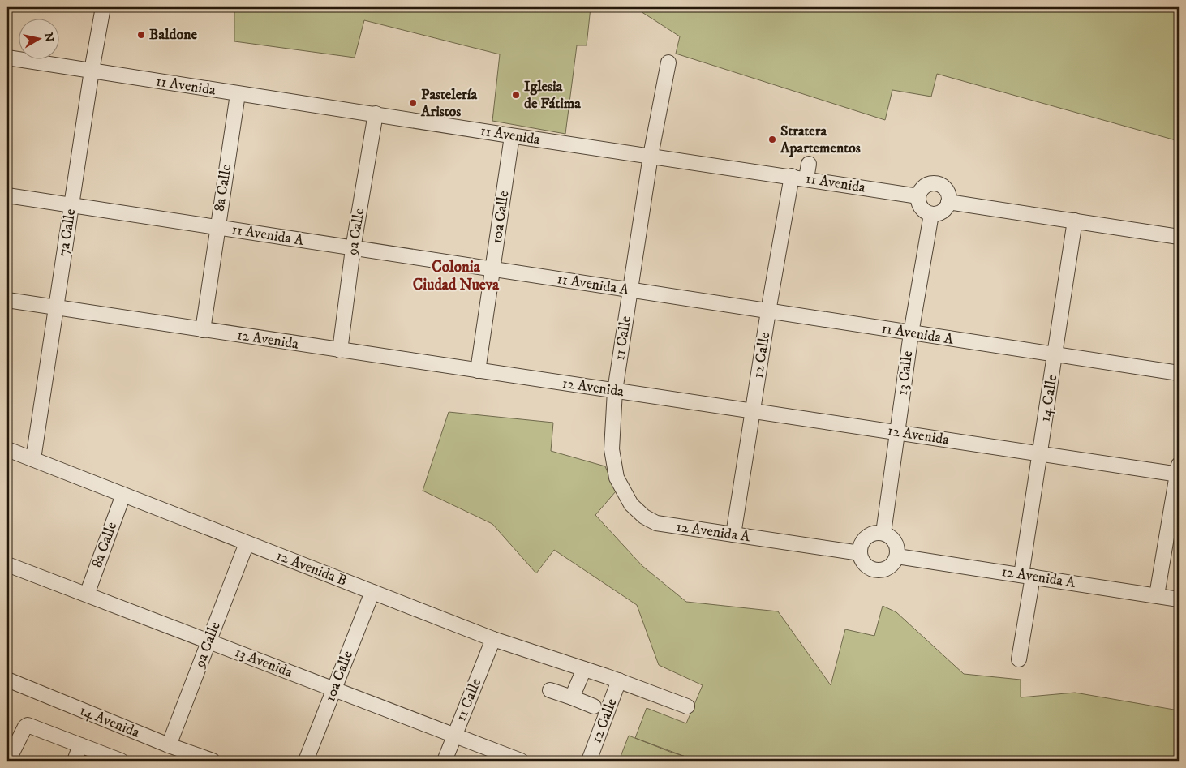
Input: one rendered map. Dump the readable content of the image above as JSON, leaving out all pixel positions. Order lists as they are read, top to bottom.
{
  "streets": {
    "street": [
      "11 Avenida",
      "8a Calle",
      "10a Calle",
      "9a Calle",
      "7a Calle",
      "11 Avenida A",
      "11 Calle",
      "12 Avenida",
      "12 Calle",
      "13 Calle",
      "14 Calle",
      "12 Avenida A",
      "12 Avenida B",
      "13 Avenida",
      "14 Avenida"
    ]
  },
  "crossings": [
    ["11 Avenida", "8a Calle"],
    ["11 Avenida", "10a Calle"],
    ["11 Avenida", "9a Calle"],
    ["11 Avenida", "7a Calle"],
    ["11 Avenida", "11 Calle"],
    ["11 Avenida", "12 Calle"],
    ["11 Avenida", "13 Calle"],
    ["8a Calle", "11 Avenida A"],
    ["8a Calle", "12 Avenida"],
    ["8a Calle", "12 Avenida B"],
    ["8a Calle", "13 Avenida"],
    ["10a Calle", "11 Avenida A"],
    ["10a Calle", "12 Avenida"],
    ["10a Calle", "12 Avenida B"],
    ["10a Calle", "13 Avenida"],
    ["9a Calle", "11 Avenida A"],
    ["9a Calle", "12 Avenida"],
    ["9a Calle", "12 Avenida B"],
    ["9a Calle", "13 Avenida"],
    ["9a Calle", "14 Avenida"],
    ["7a Calle", "11 Avenida A"],
    ["7a Calle", "12 Avenida"],
    ["7a Calle", "12 Avenida B"],
    ["11 Avenida A", "11 Calle"],
    ["11 Avenida A", "12 Calle"],
    ["11 Avenida A", "13 Calle"],
    ["11 Avenida A", "14 Calle"],
    ["11 Calle", "12 Avenida"],
    ["11 Calle", "12 Avenida A"],
    ["11 Calle", "12 Avenida B"],
    ["11 Calle", "13 Avenida"],
    ["12 Avenida", "12 Calle"],
    ["12 Avenida", "13 Calle"],
    ["12 Avenida", "14 Calle"],
    ["12 Calle", "12 Avenida A"],
    ["12 Calle", "12 Avenida B"],
    ["13 Calle", "12 Avenida A"],
    ["14 Calle", "12 Avenida A"]
  ],
  "districts": ["Colonia Ciudad Nueva"],
  "places": [
    "Baldone",
    "Iglesia de Fátima",
    "Pastelería Aristos",
    "Stratera Apartementos"
  ],
  "north": "right"
}
